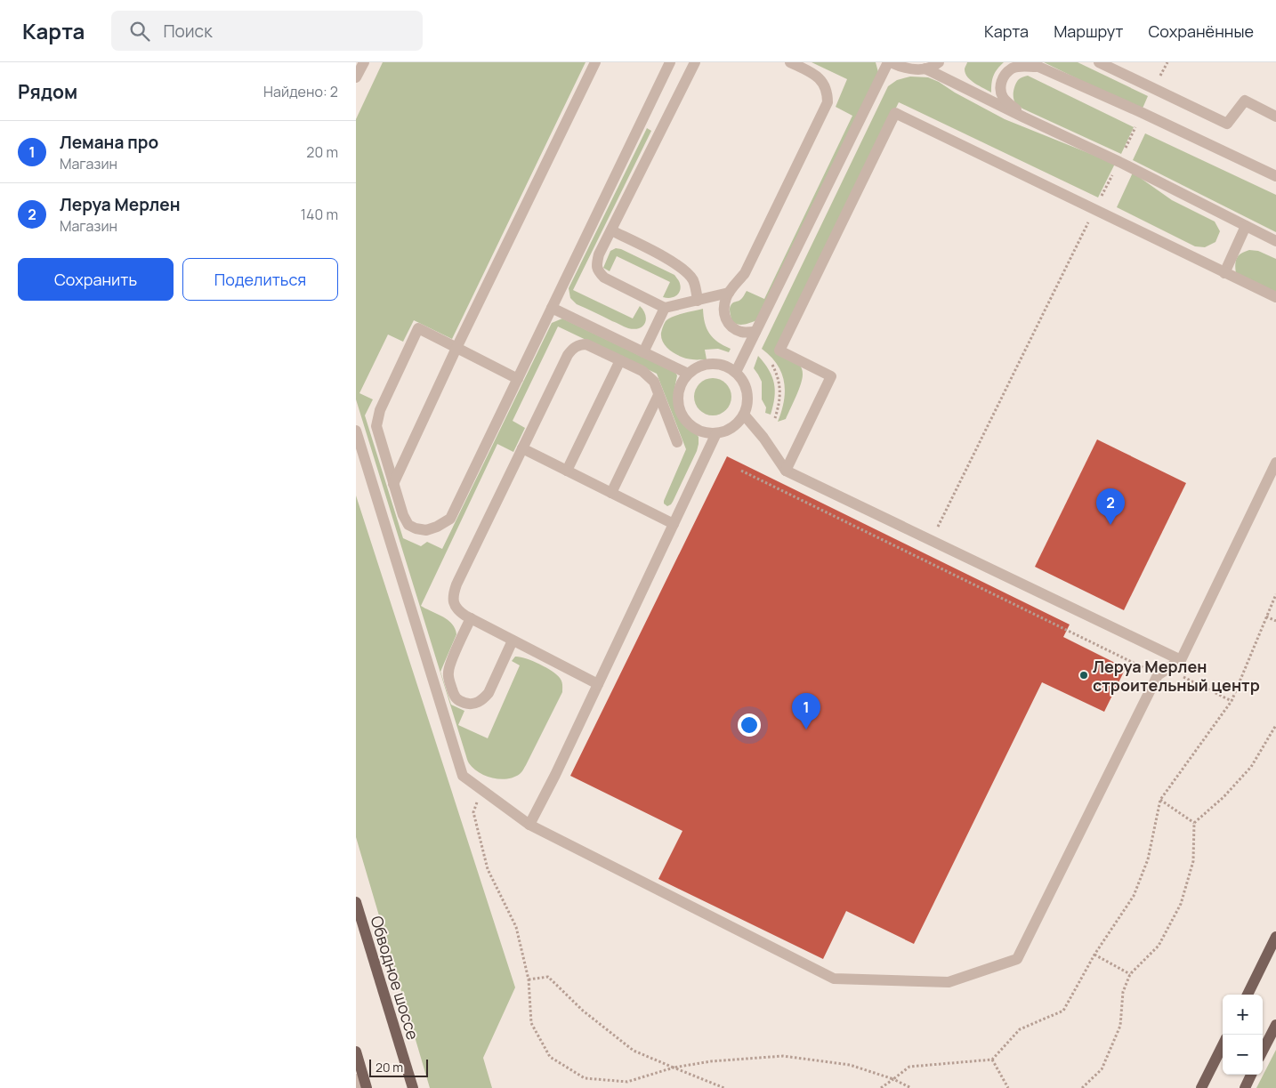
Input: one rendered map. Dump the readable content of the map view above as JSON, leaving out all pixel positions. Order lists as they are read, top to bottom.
{
  "streets": {
    "main road": ["Обводное шоссе"]
  },
  "places": ["Леруа Мерлен строительный центр"],
  "scale_bar": "20 m",
  "page": {
    "header": "Карта",
    "search": "Поиск",
    "nav": ["Карта", "Маршрут", "Сохранённые"],
    "heading": ["Рядом", "Найдено: 2"],
    "list": [
      {
        "mark": "1",
        "name": "Лемана про",
        "note": "Магазин",
        "value": "20 m"
      },
      {
        "mark": "2",
        "name": "Леруа Мерлен",
        "note": "Магазин",
        "value": "140 m"
      }
    ],
    "buttons": ["Сохранить", "Поделиться"],
    "pins": ["2", "1"],
    "map_buttons": ["+", "−"],
    "scale": "20 m"
  }
}
